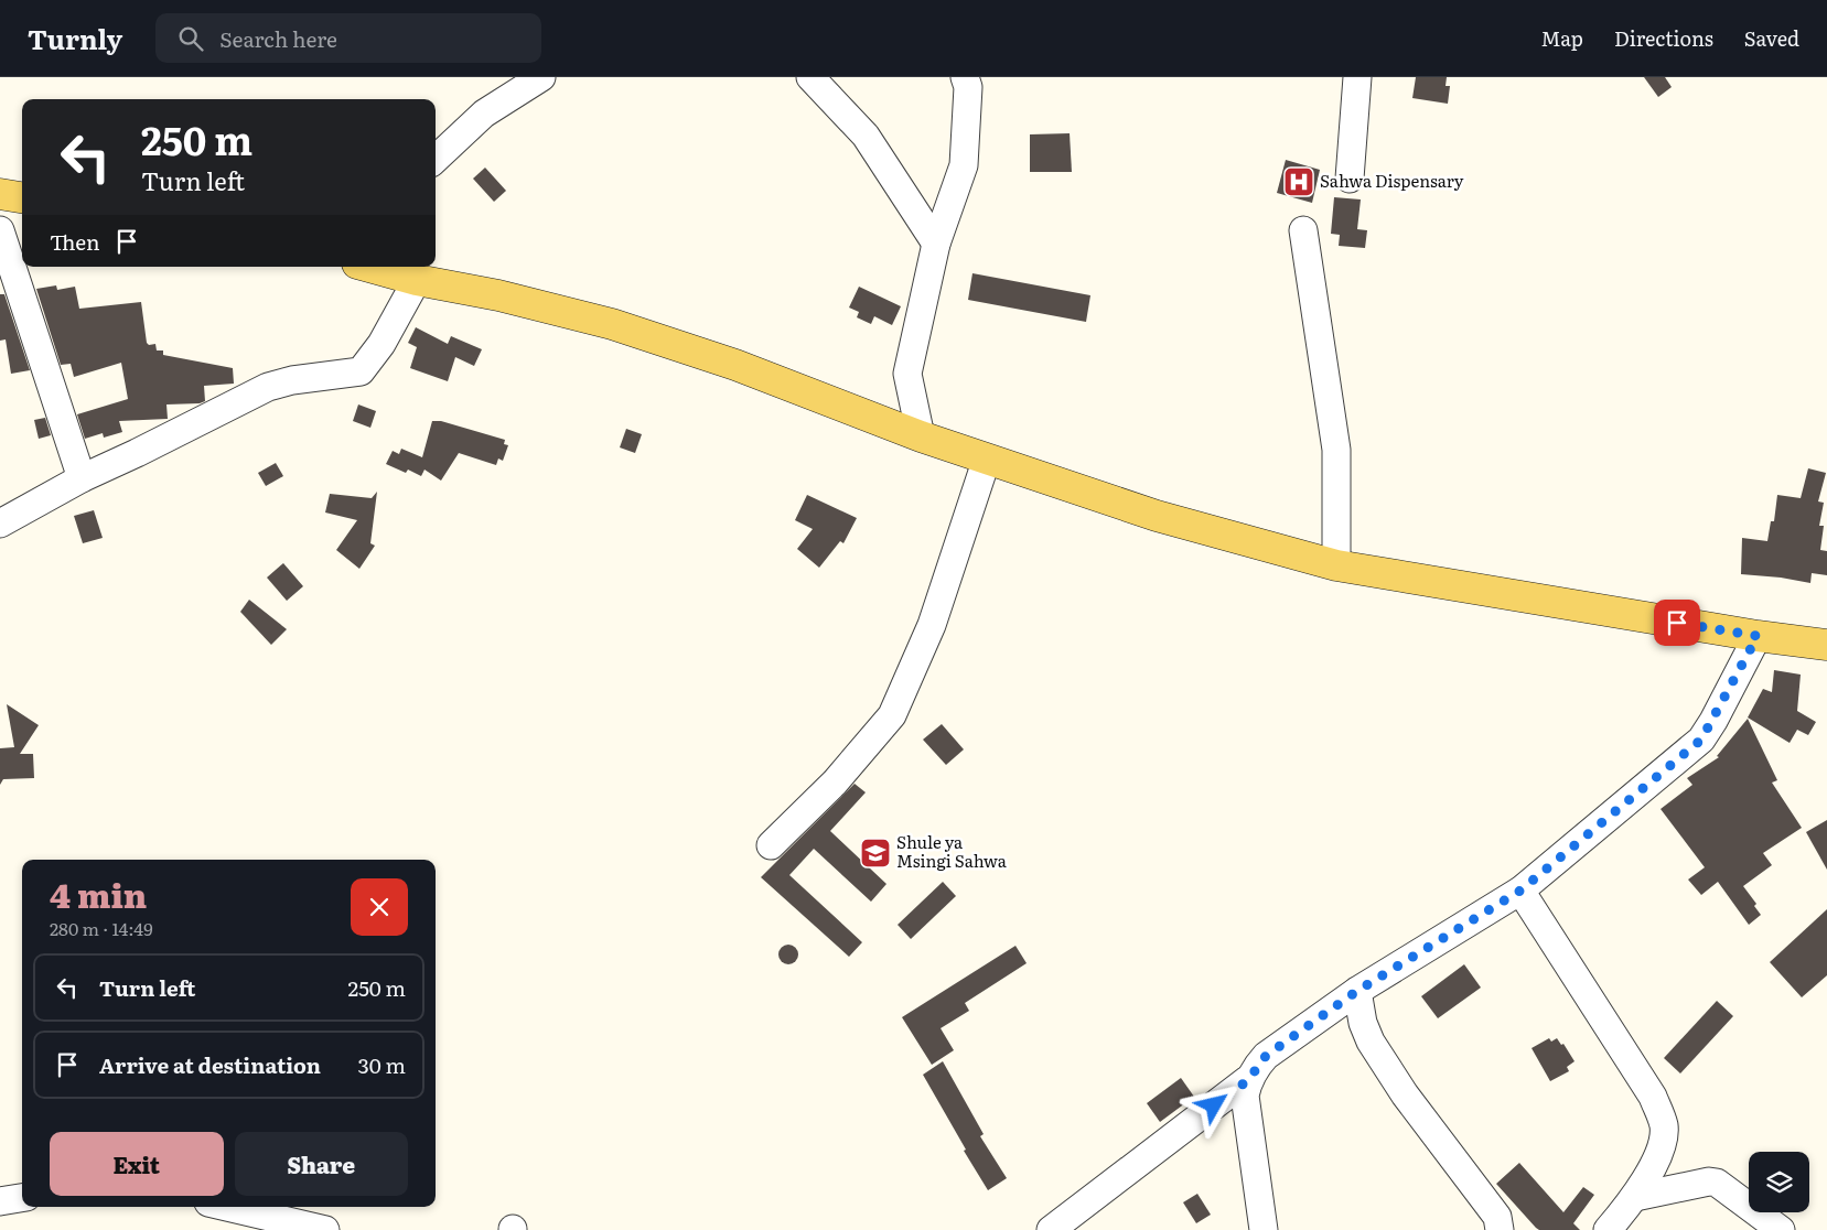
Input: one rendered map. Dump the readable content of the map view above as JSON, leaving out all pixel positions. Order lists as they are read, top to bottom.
{
  "places": {
    "hospital": ["Sahwa Dispensary"],
    "school or university": ["Shule ya Msingi Sahwa"]
  },
  "page": {
    "header": "Turnly",
    "search": "Search here",
    "nav": ["Map", "Directions", "Saved"],
    "turn": ["250 m", "Turn left"],
    "then": "Then",
    "heading": ["4 min", "280 m · 14:49"],
    "list": [
      {
        "name": "Turn left",
        "value": "250 m"
      },
      {
        "name": "Arrive at destination",
        "value": "30 m"
      }
    ],
    "buttons": ["Exit", "Share"]
  }
}
